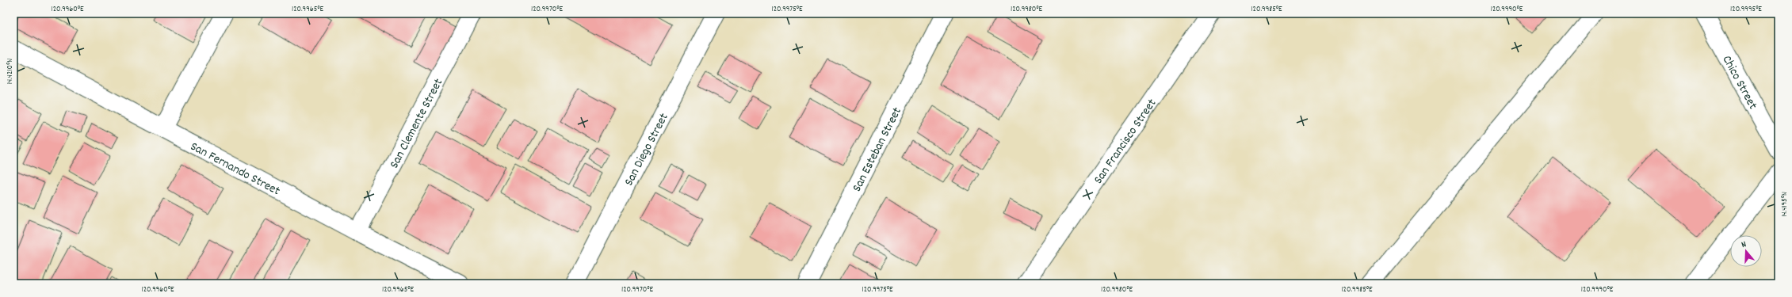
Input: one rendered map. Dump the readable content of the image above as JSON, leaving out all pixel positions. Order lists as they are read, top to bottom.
{
  "streets": {
    "street": [
      "Chico Street",
      "San Clemente Street",
      "San Francisco Street",
      "San Diego Street",
      "San Esteban Street",
      "San Fernando Street"
    ]
  },
  "crossings": [
    ["San Clemente Street", "San Fernando Street"]
  ],
  "north": "top",
  "coordinates": [
    "120.9960°E",
    "120.9965°E",
    "120.9970°E",
    "120.9975°E",
    "120.9980°E",
    "120.9985°E",
    "120.9990°E",
    "120.9995°E",
    "14.4210°N",
    "14.4195°N"
  ]
}
